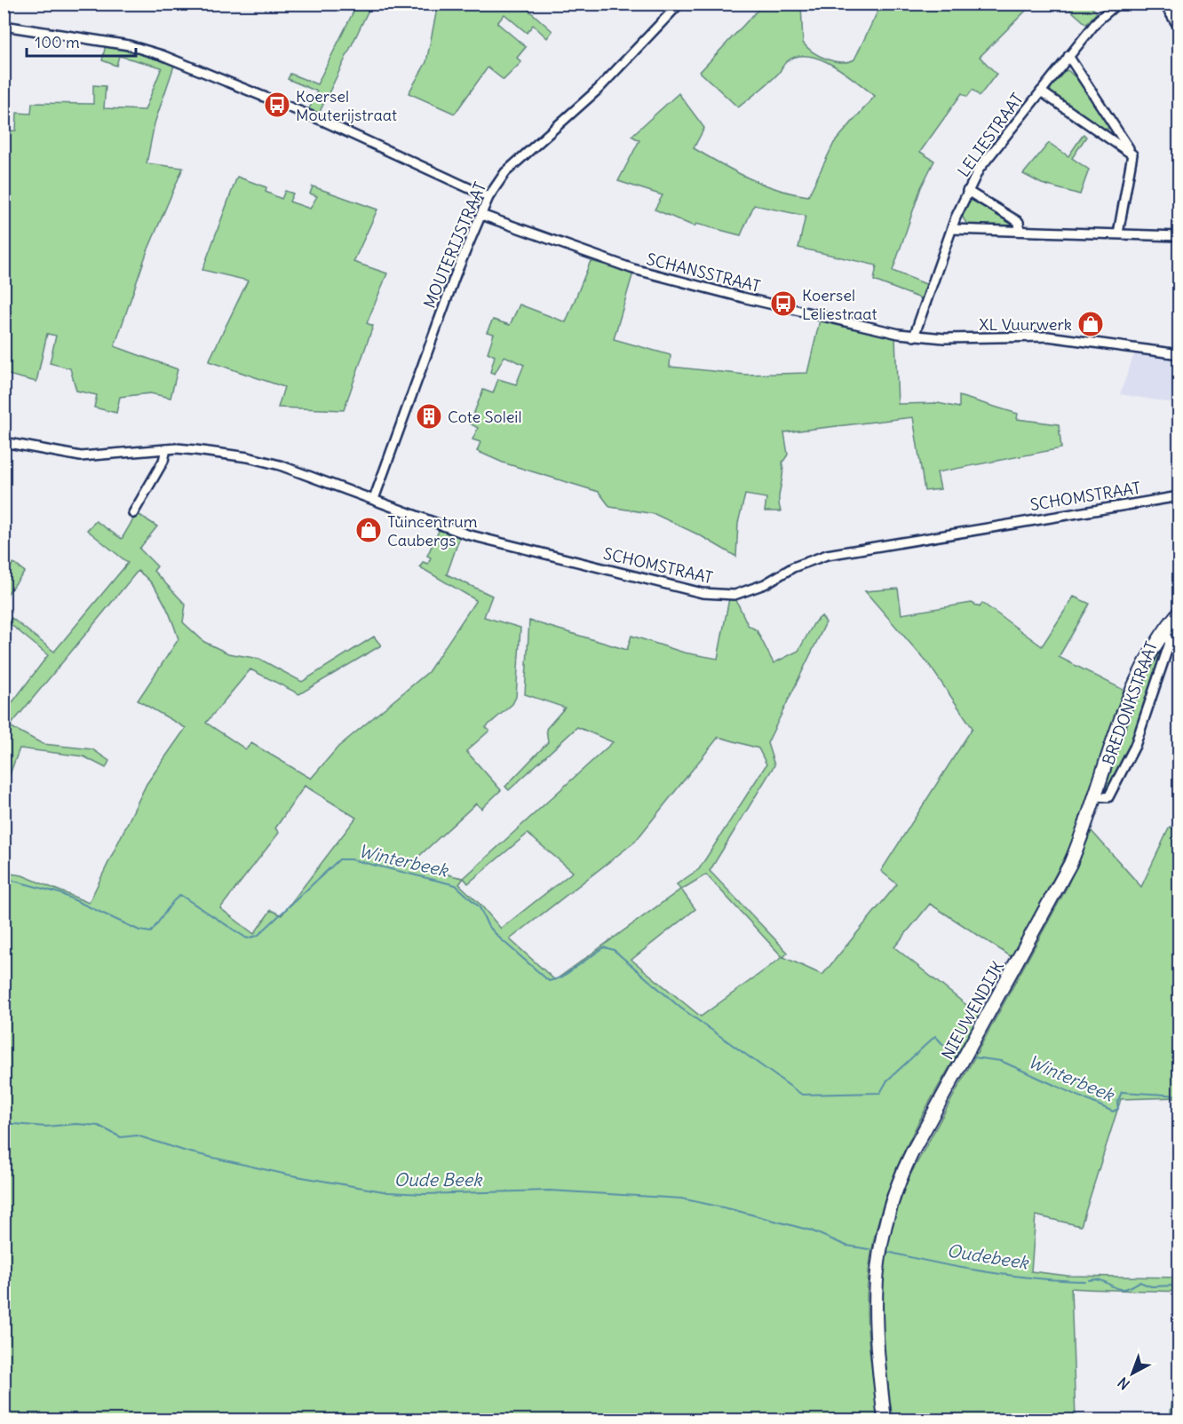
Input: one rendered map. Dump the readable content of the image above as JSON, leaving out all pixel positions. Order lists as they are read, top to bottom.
{
  "streets": {
    "street": [
      "LELIESTRAAT",
      "MOUTERIJSTRAAT",
      "SCHANSSTRAAT",
      "SCHOMSTRAAT",
      "BREDONKSTRAAT",
      "NIEUWENDIJK"
    ]
  },
  "crossings": [
    ["LELIESTRAAT", "SCHANSSTRAAT"],
    ["MOUTERIJSTRAAT", "SCHANSSTRAAT"],
    ["MOUTERIJSTRAAT", "SCHOMSTRAAT"],
    ["BREDONKSTRAAT", "NIEUWENDIJK"]
  ],
  "water": ["Winterbeek", "Oude Beek", "Oudebeek"],
  "places": {
    "bus stop": ["Koersel Mouterijstraat", "Koersel Leliestraat"],
    "shop": ["XL Vuurwerk", "Tuincentrum Caubergs"],
    "building": ["Cote Soleil"]
  },
  "scale_bar": "100 m",
  "north": "bottom left"
}
